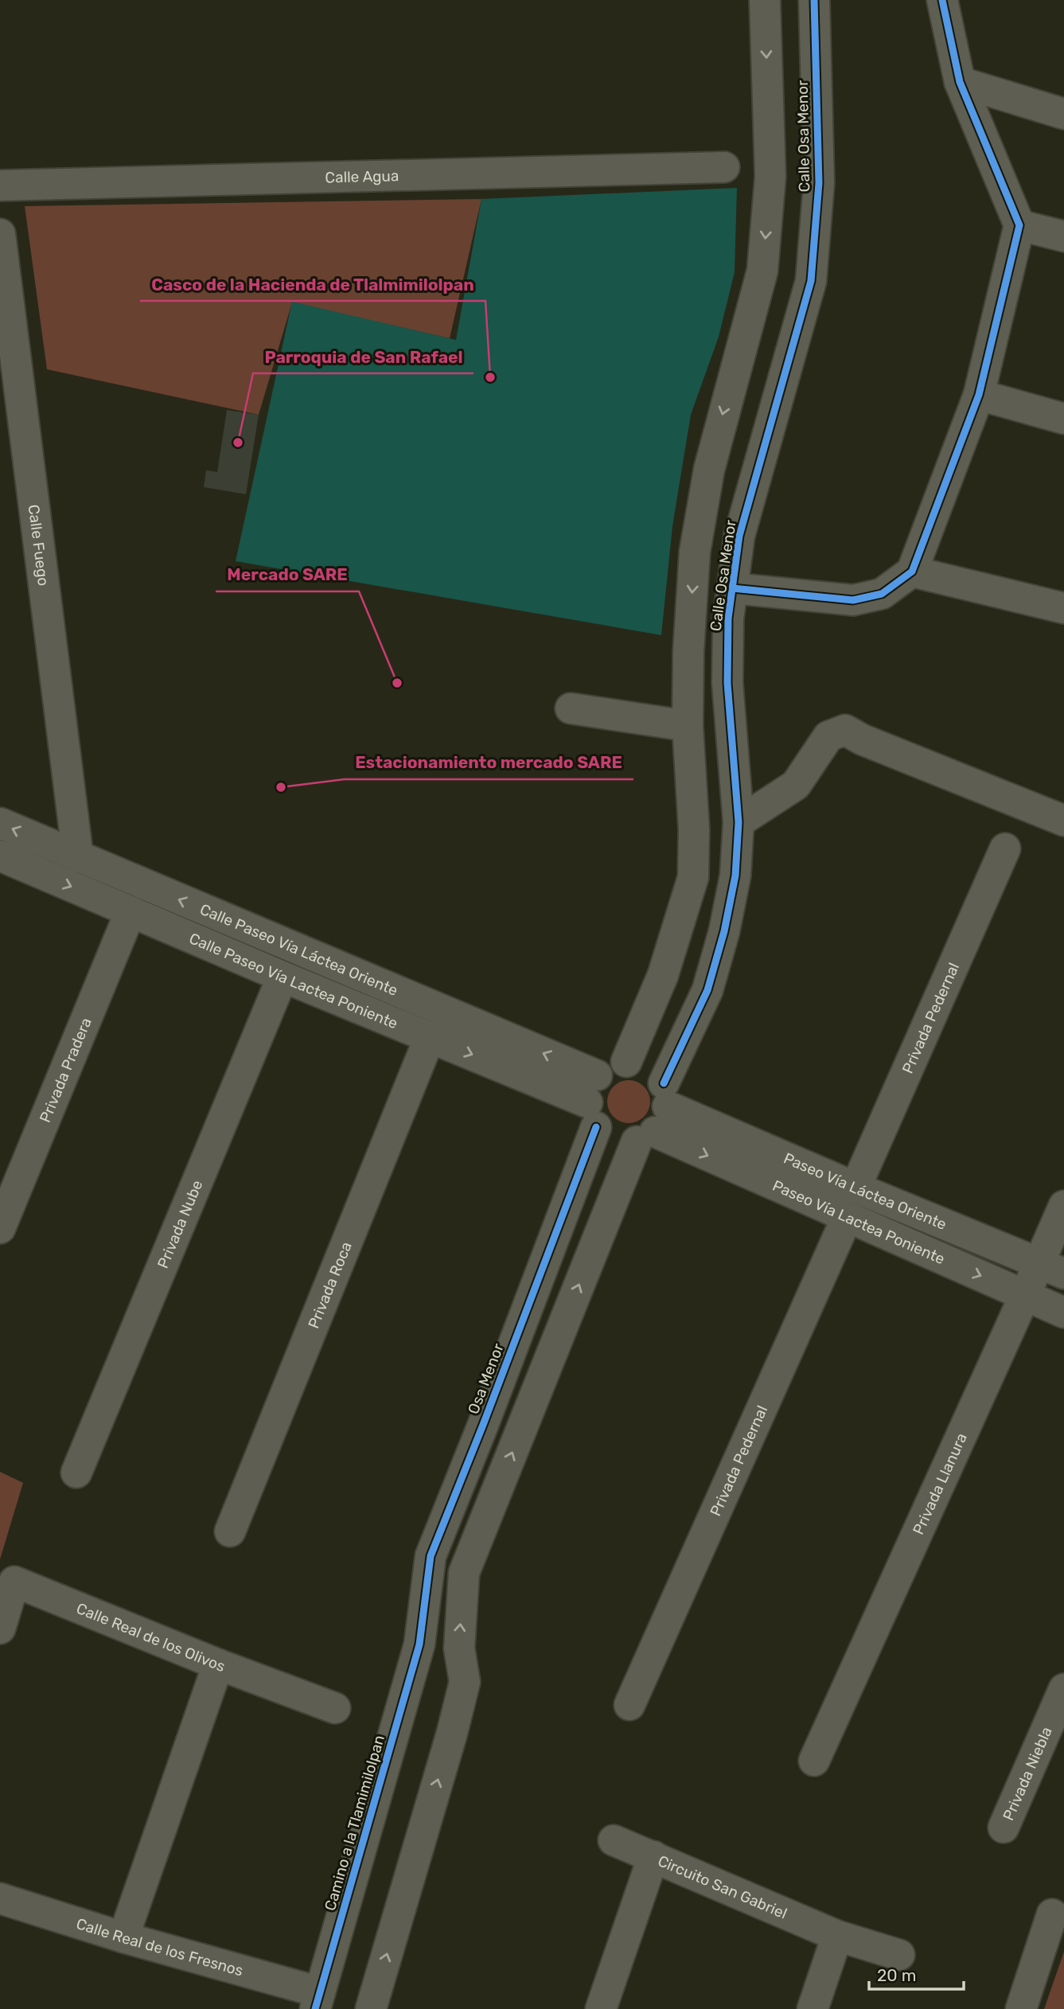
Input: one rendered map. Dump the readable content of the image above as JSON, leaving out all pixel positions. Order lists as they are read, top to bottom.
{
  "streets": {
    "street": [
      "Calle Osa Menor",
      "Calle Agua",
      "Calle Fuego",
      "Calle Paseo Vía Láctea Oriente",
      "Calle Paseo Vía Lactea Poniente",
      "Privada Pedernal",
      "Privada Pradera",
      "Paseo Vía Láctea Oriente",
      "Paseo Vía Lactea Poniente",
      "Privada Nube",
      "Privada Roca",
      "Osa Menor",
      "Privada Llanura",
      "Calle Real de los Olivos",
      "Privada Niebla",
      "Camino a la Tlamimilolpan",
      "Circuito San Gabriel",
      "Calle Real de los Fresnos"
    ]
  },
  "crossings": [
    ["Calle Osa Menor", "Calle Paseo Vía Láctea Oriente"],
    ["Calle Osa Menor", "Calle Paseo Vía Lactea Poniente"],
    ["Calle Osa Menor", "Paseo Vía Láctea Oriente"],
    ["Calle Osa Menor", "Paseo Vía Lactea Poniente"],
    ["Calle Osa Menor", "Osa Menor"],
    ["Calle Fuego", "Calle Paseo Vía Láctea Oriente"],
    ["Calle Paseo Vía Láctea Oriente", "Calle Paseo Vía Lactea Poniente"],
    ["Calle Paseo Vía Láctea Oriente", "Paseo Vía Láctea Oriente"],
    ["Calle Paseo Vía Láctea Oriente", "Paseo Vía Lactea Poniente"],
    ["Calle Paseo Vía Láctea Oriente", "Osa Menor"],
    ["Calle Paseo Vía Lactea Poniente", "Privada Pradera"],
    ["Calle Paseo Vía Lactea Poniente", "Paseo Vía Láctea Oriente"],
    ["Calle Paseo Vía Lactea Poniente", "Paseo Vía Lactea Poniente"],
    ["Calle Paseo Vía Lactea Poniente", "Privada Nube"],
    ["Calle Paseo Vía Lactea Poniente", "Privada Roca"],
    ["Calle Paseo Vía Lactea Poniente", "Osa Menor"],
    ["Privada Pedernal", "Paseo Vía Láctea Oriente"],
    ["Privada Pedernal", "Paseo Vía Lactea Poniente"],
    ["Paseo Vía Láctea Oriente", "Paseo Vía Lactea Poniente"],
    ["Paseo Vía Láctea Oriente", "Osa Menor"],
    ["Paseo Vía Láctea Oriente", "Privada Llanura"],
    ["Paseo Vía Lactea Poniente", "Osa Menor"],
    ["Paseo Vía Lactea Poniente", "Privada Llanura"],
    ["Osa Menor", "Camino a la Tlamimilolpan"],
    ["Calle Real de los Olivos", "Calle Real de los Fresnos"],
    ["Camino a la Tlamimilolpan", "Calle Real de los Fresnos"]
  ],
  "one_way": ["Calle Paseo Vía Láctea Oriente", "Calle Paseo Vía Lactea Poniente", "Paseo Vía Lactea Poniente"],
  "places": [
    "Casco de la Hacienda de Tlalmimilolpan",
    "Parroquia de San Rafael",
    "Mercado SARE",
    "Estacionamiento mercado SARE"
  ],
  "scale_bar": "20 m"
}
